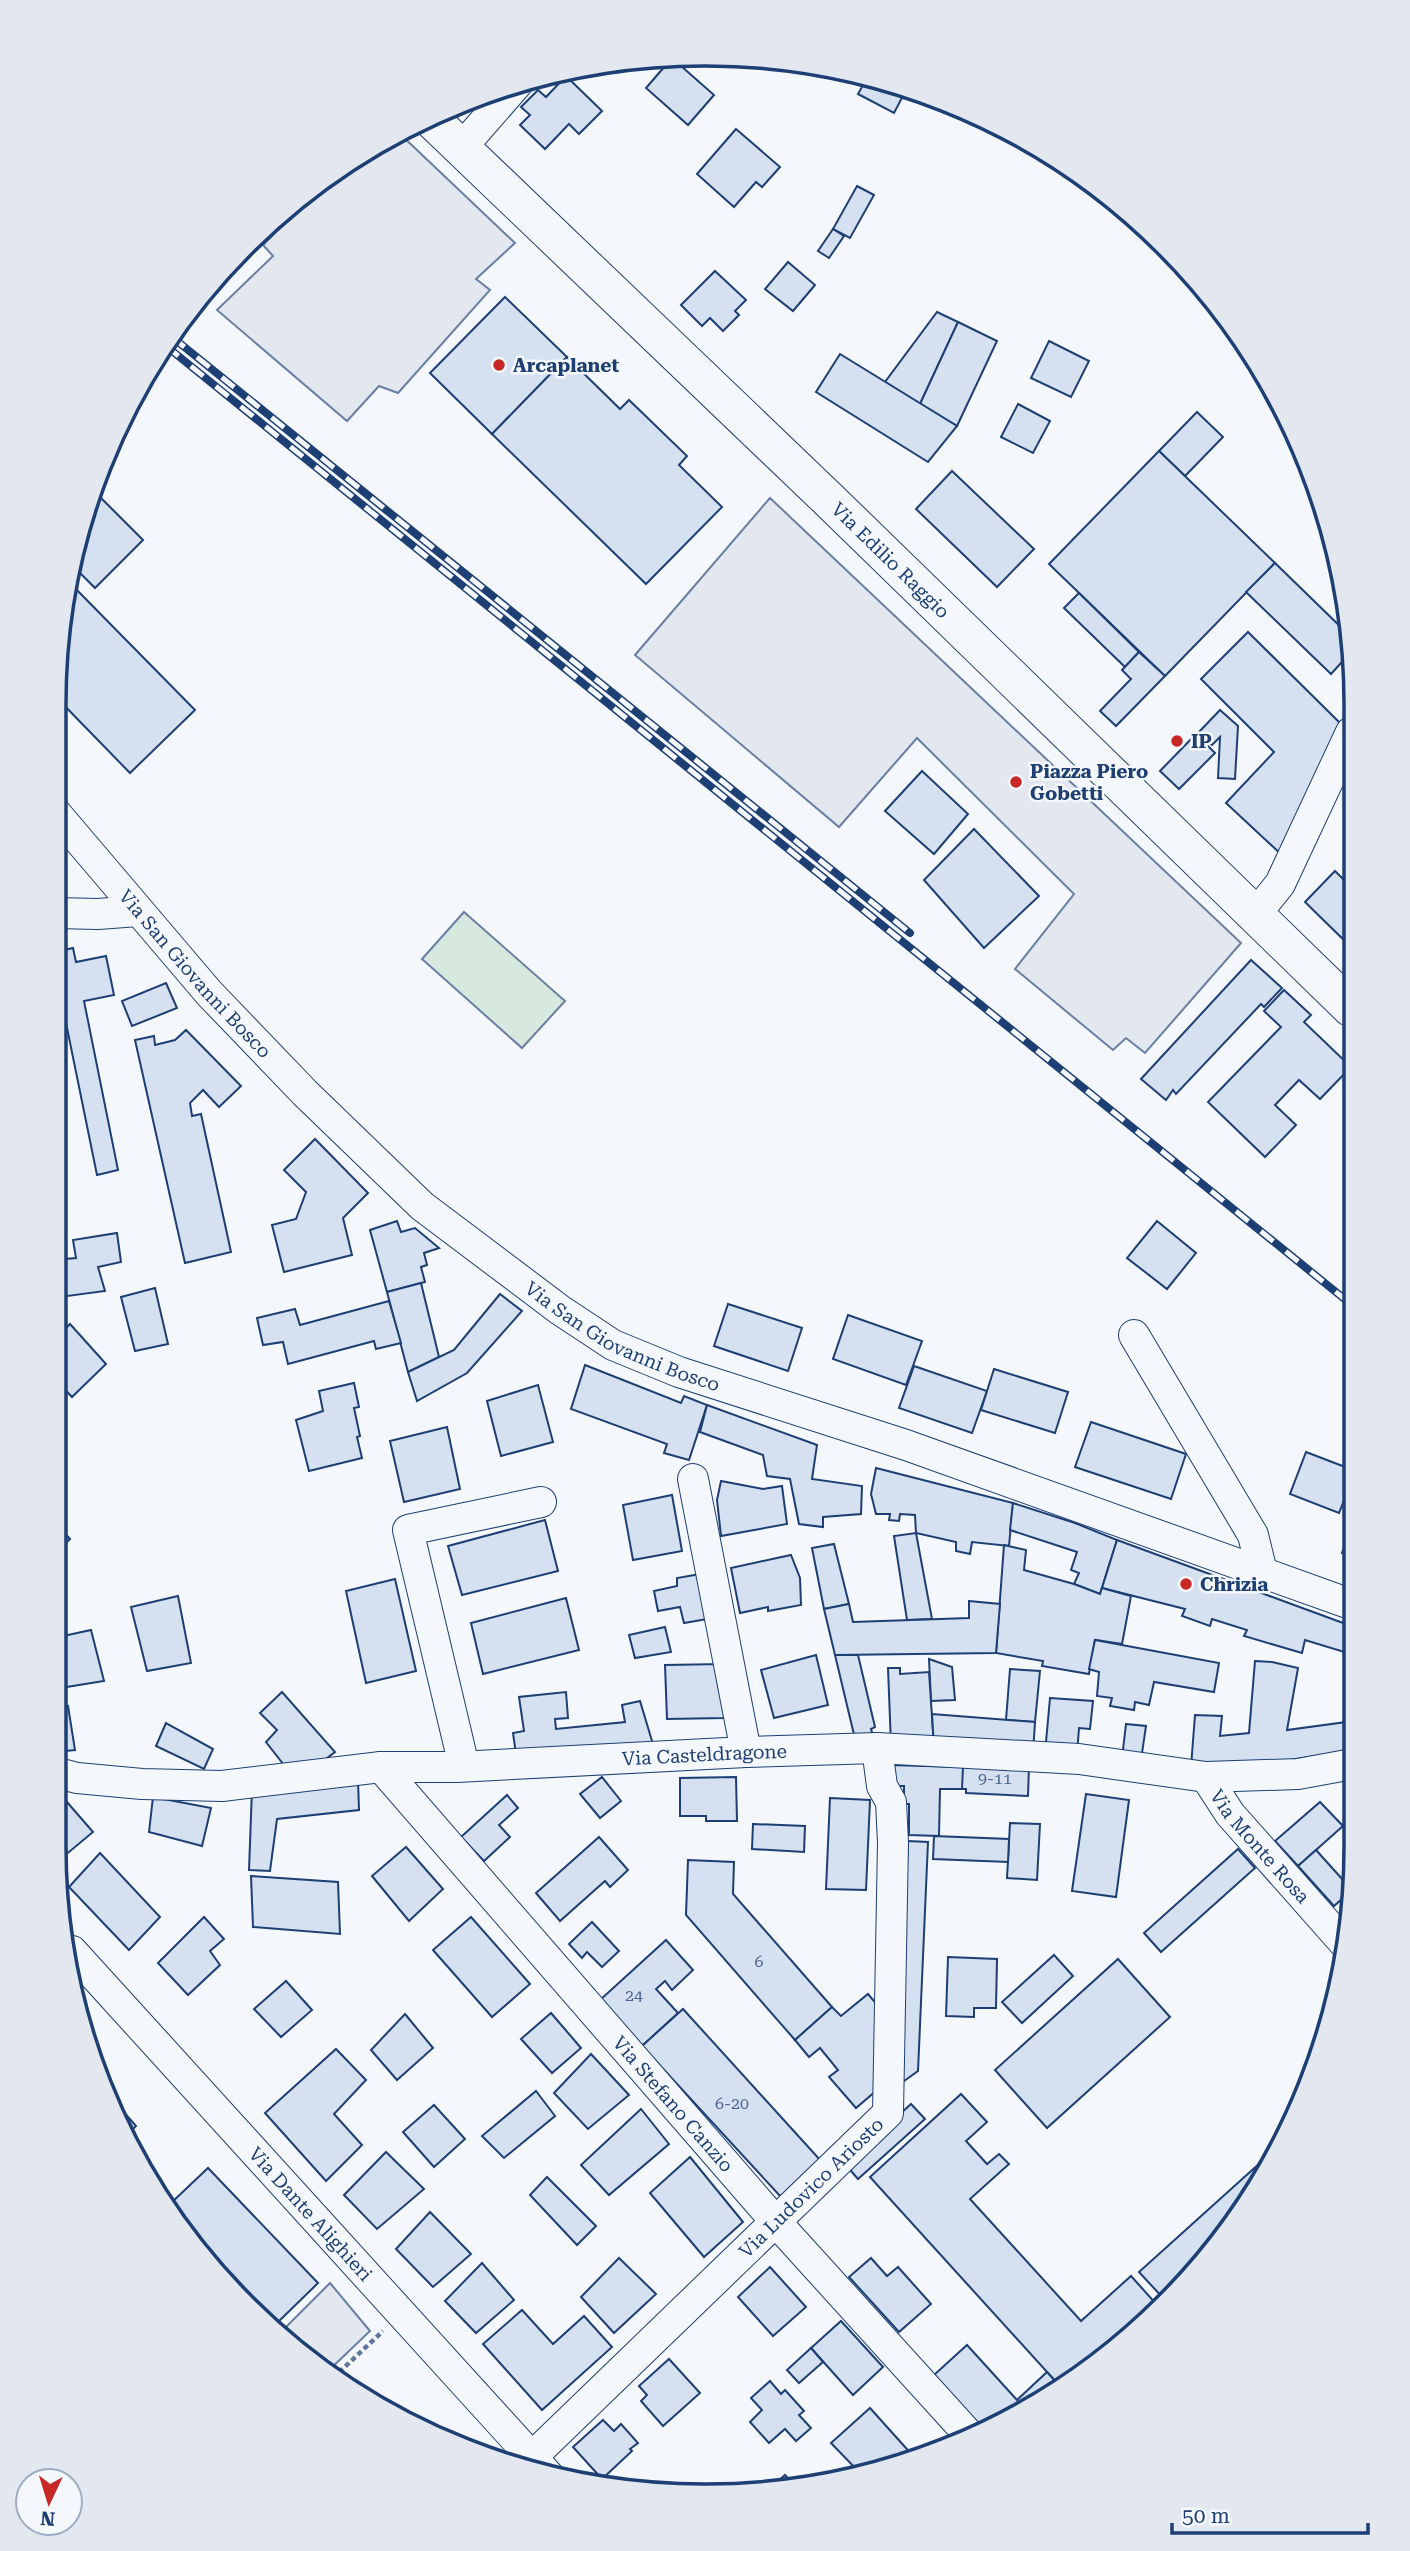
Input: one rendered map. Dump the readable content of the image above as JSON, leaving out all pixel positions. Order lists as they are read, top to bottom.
{
  "streets": {
    "main road": ["Via Edilio Raggio"],
    "street": [
      "Via San Giovanni Bosco",
      "Via Casteldragone",
      "Via Monte Rosa",
      "Via Stefano Canzio",
      "Via Ludovico Ariosto",
      "Via Dante Alighieri"
    ]
  },
  "crossings": [
    ["Via Casteldragone", "Via Monte Rosa"],
    ["Via Casteldragone", "Via Stefano Canzio"],
    ["Via Casteldragone", "Via Ludovico Ariosto"],
    ["Via Stefano Canzio", "Via Ludovico Ariosto"]
  ],
  "places": [
    "Arcaplanet",
    "IP",
    "Piazza Piero Gobetti",
    "Chrizia"
  ],
  "house_numbers": [
    "9-11",
    "6",
    "24",
    "6-20"
  ],
  "scale_bar": "50 m",
  "north": "bottom"
}
